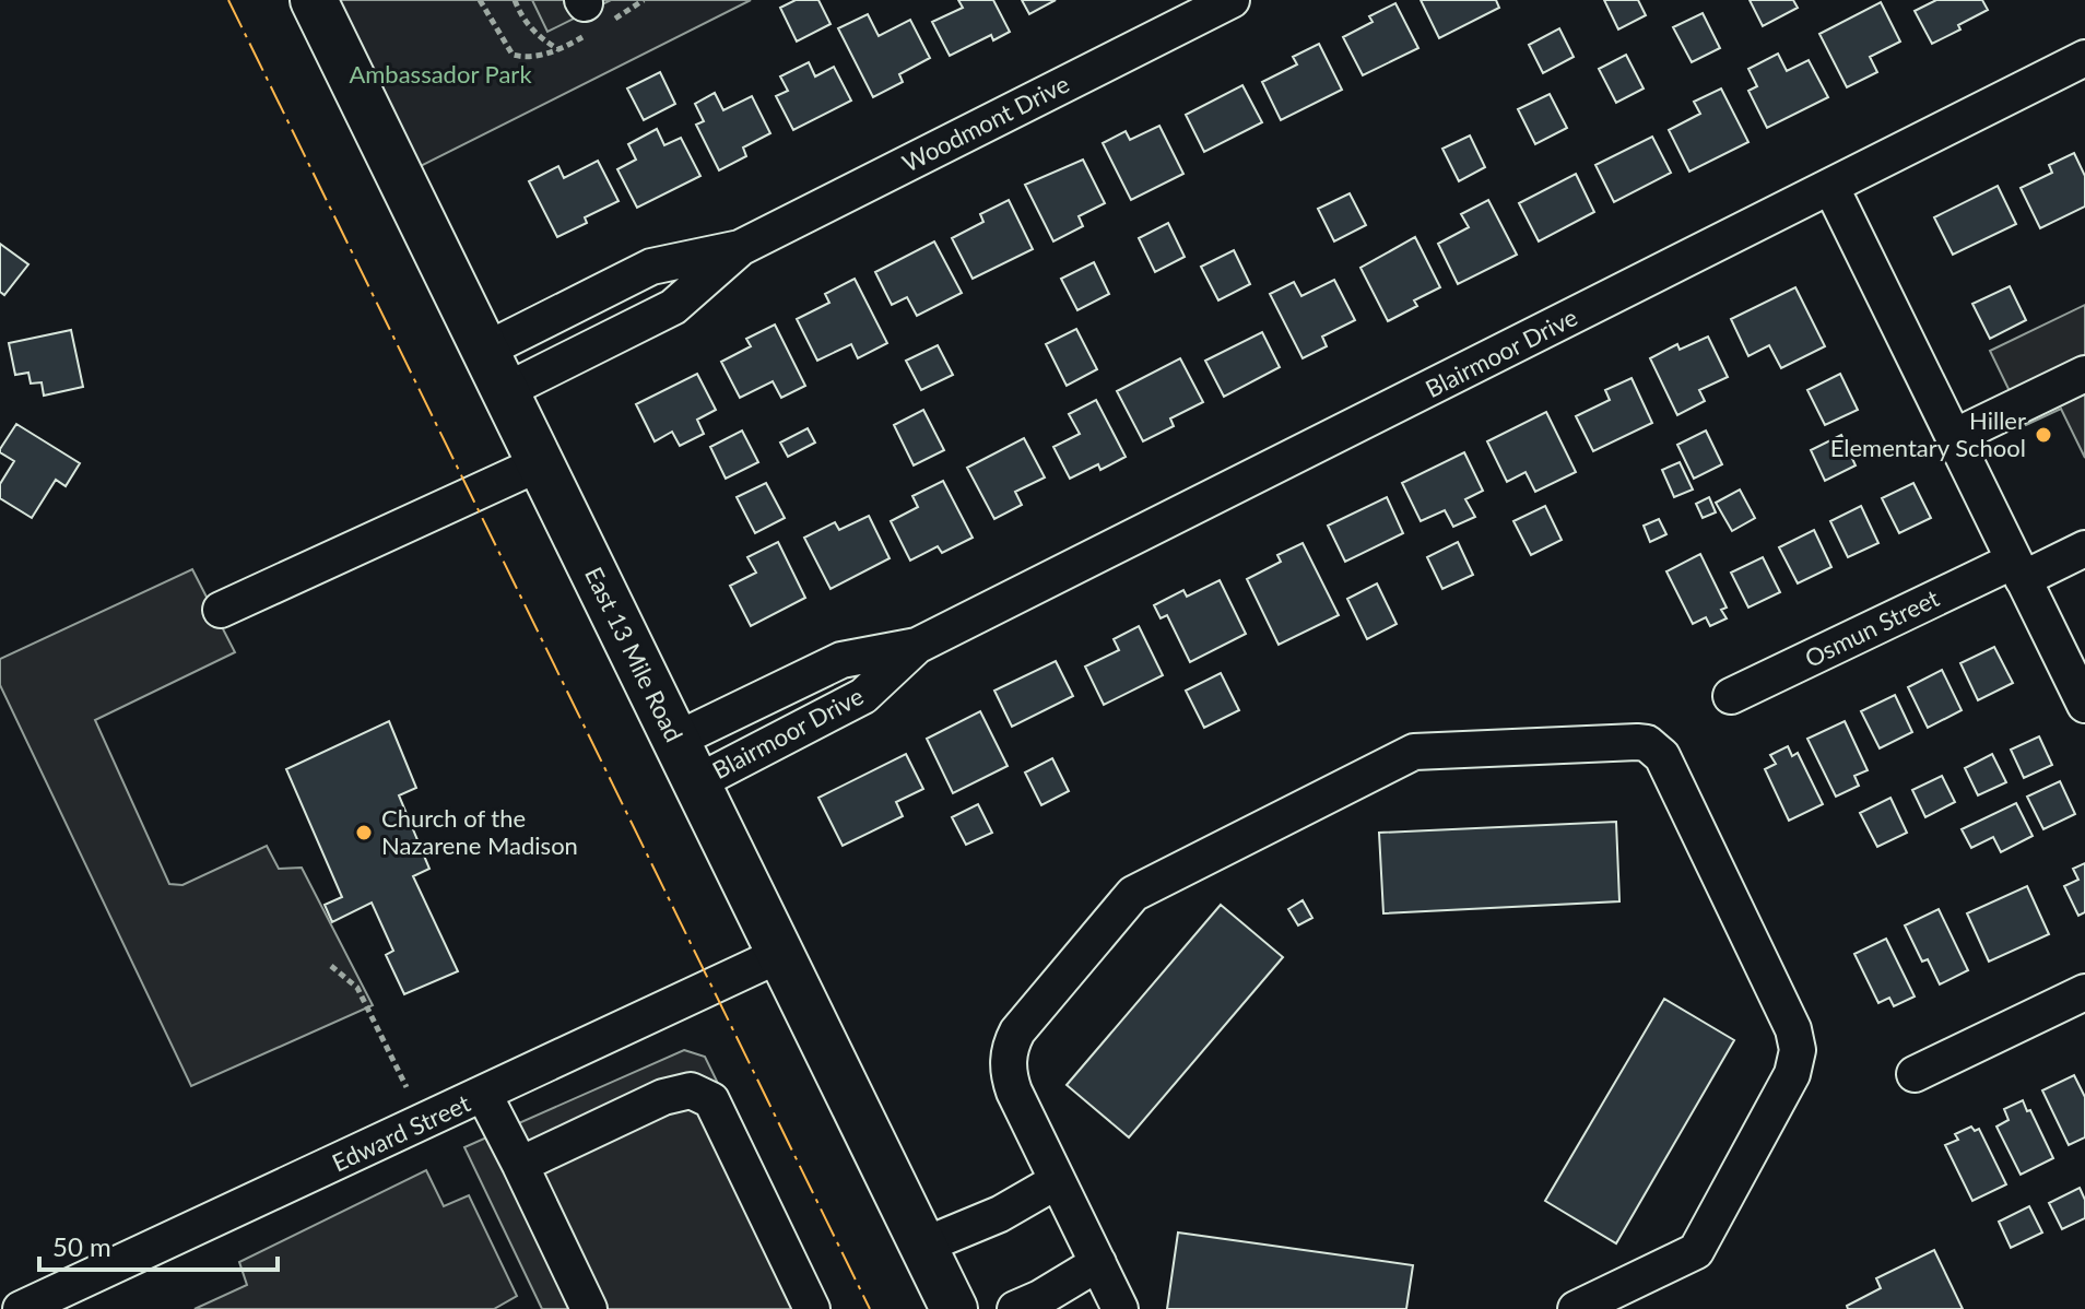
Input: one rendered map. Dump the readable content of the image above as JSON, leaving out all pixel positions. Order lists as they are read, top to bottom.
{
  "streets": {
    "main road": ["East 13 Mile Road"],
    "street": [
      "Woodmont Drive",
      "Blairmoor Drive",
      "Osmun Street",
      "Edward Street"
    ]
  },
  "crossings": [
    ["Woodmont Drive", "East 13 Mile Road"],
    ["Blairmoor Drive", "East 13 Mile Road"],
    ["East 13 Mile Road", "Edward Street"]
  ],
  "parks": ["Ambassador Park"],
  "places": ["Hiller Elementary School", "Church of the Nazarene Madison"],
  "scale_bar": "50 m"
}
